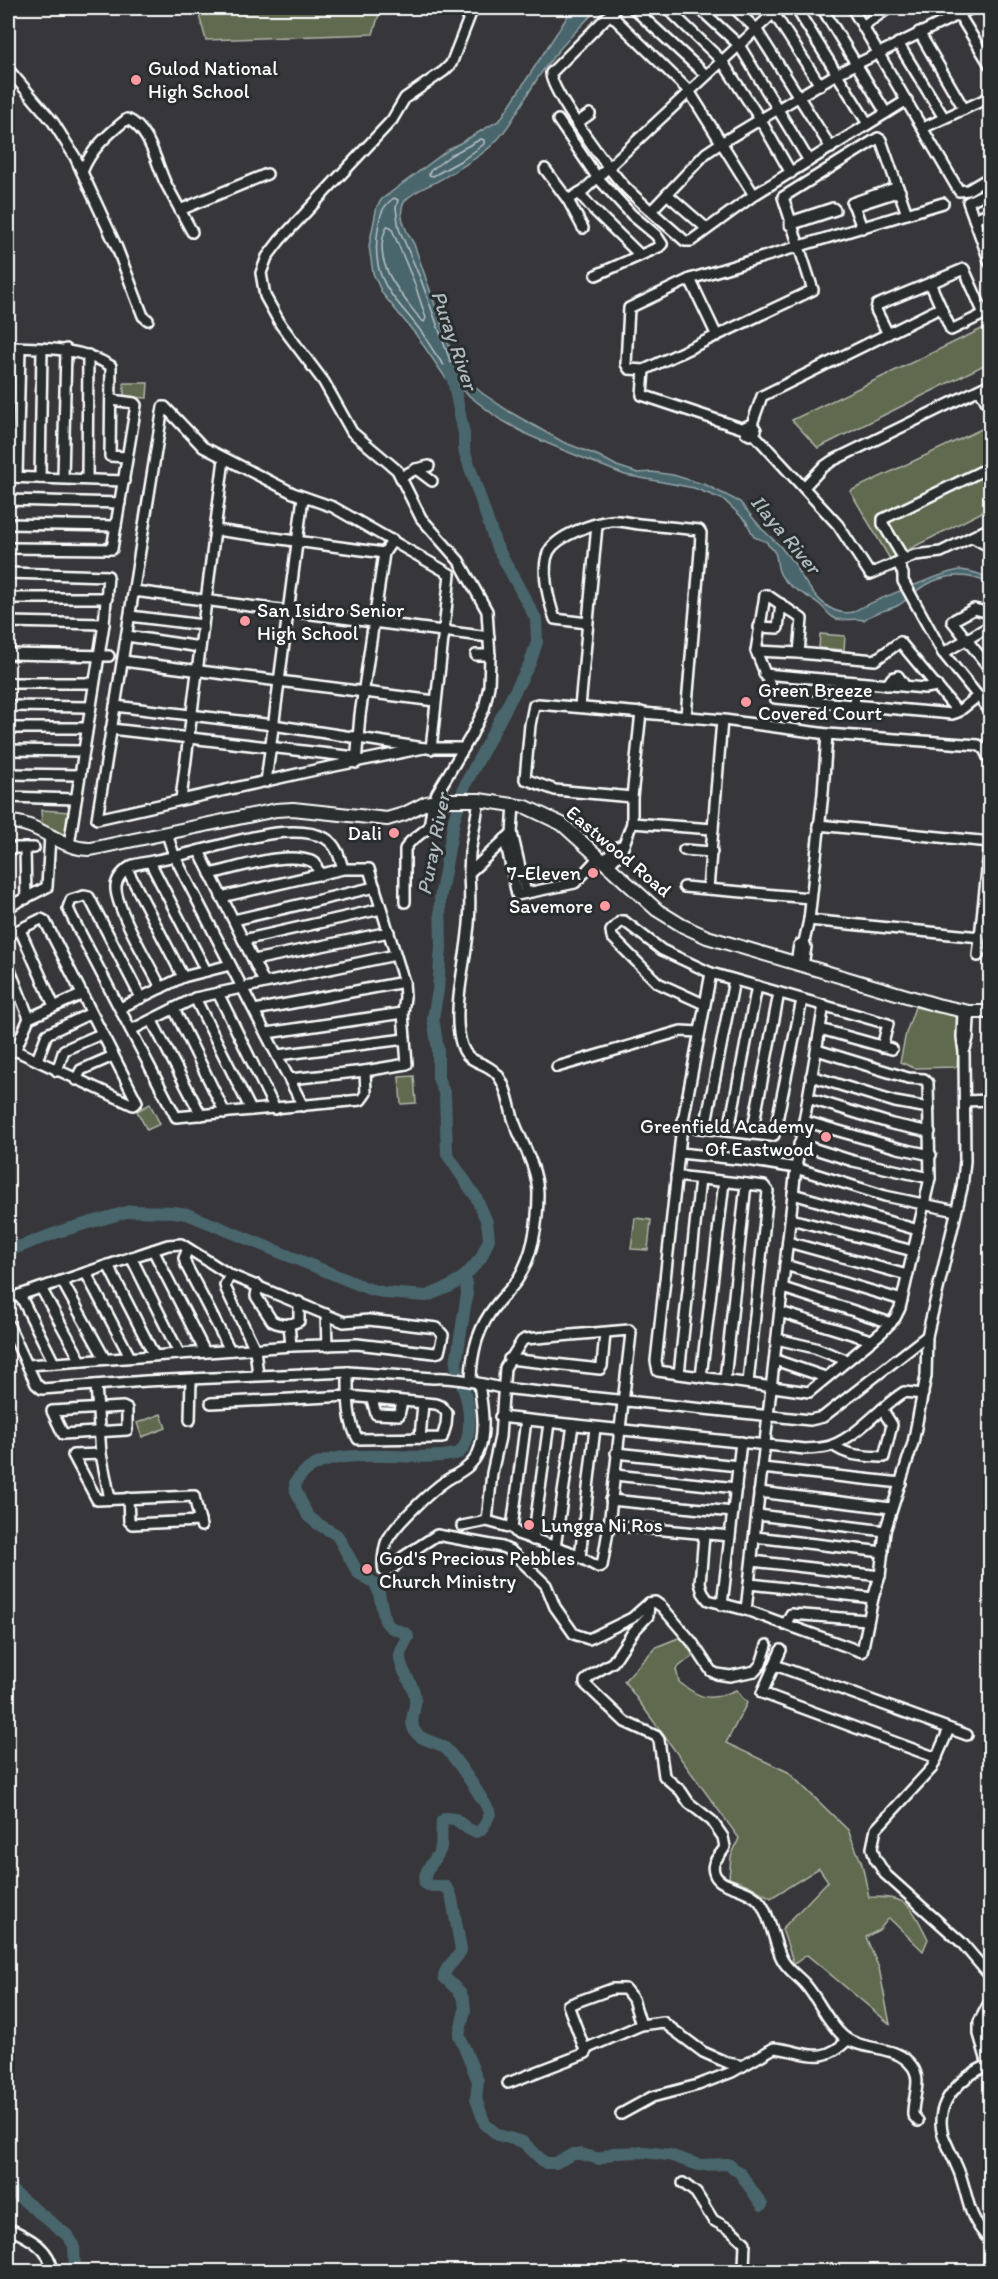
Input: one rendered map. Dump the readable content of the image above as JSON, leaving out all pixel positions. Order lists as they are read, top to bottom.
{
  "streets": {
    "main road": ["Eastwood Road"]
  },
  "water": ["Puray River", "Ilaya River"],
  "places": [
    "Gulod National High School",
    "San Isidro Senior High School",
    "Green Breeze Covered Court",
    "Dali",
    "7-Eleven",
    "Savemore",
    "Greenfield Academy Of Eastwood",
    "Lungga Ni Ros",
    "God's Precious Pebbles Church Ministry"
  ]
}
